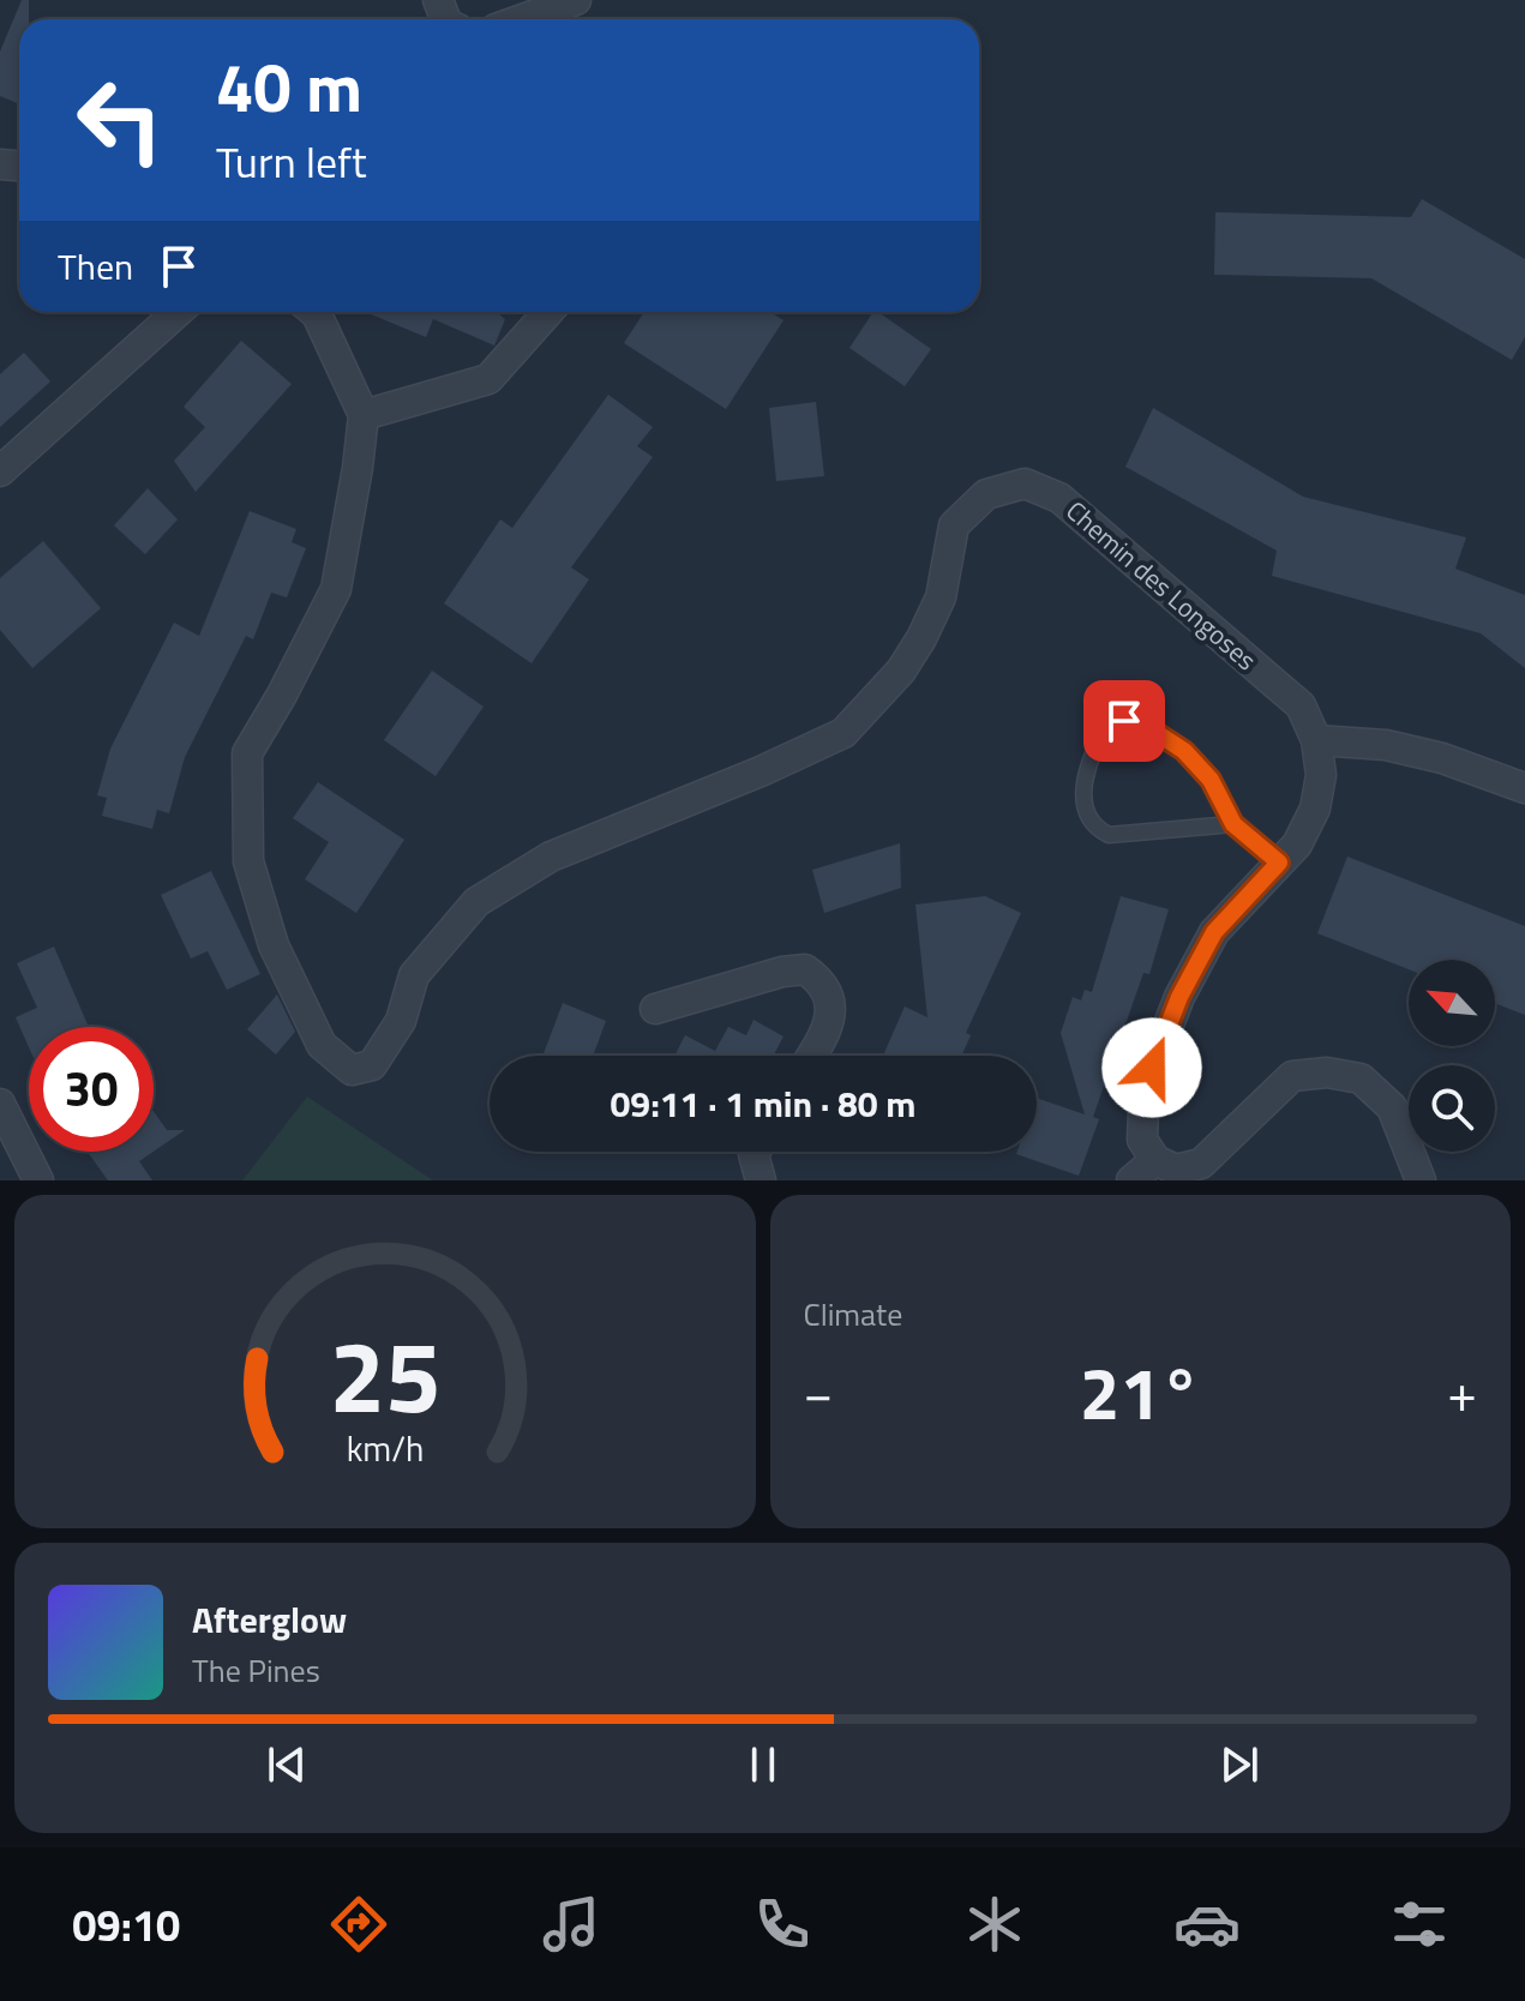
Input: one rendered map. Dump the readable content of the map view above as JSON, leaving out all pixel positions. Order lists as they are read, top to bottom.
{
  "streets": {
    "street": ["Chemin des Longoses"]
  },
  "north": "top left",
  "page": {
    "turn": ["40 m", "Turn left"],
    "then": "Then",
    "limit": "30",
    "trip": "09:11 · 1 min · 80 m",
    "tile": "Climate",
    "heat": ["−", "21°", "+"],
    "song": ["Afterglow", "The Pines"],
    "tabs": "09:10",
    "gauge": ["25", "km/h"]
  }
}
